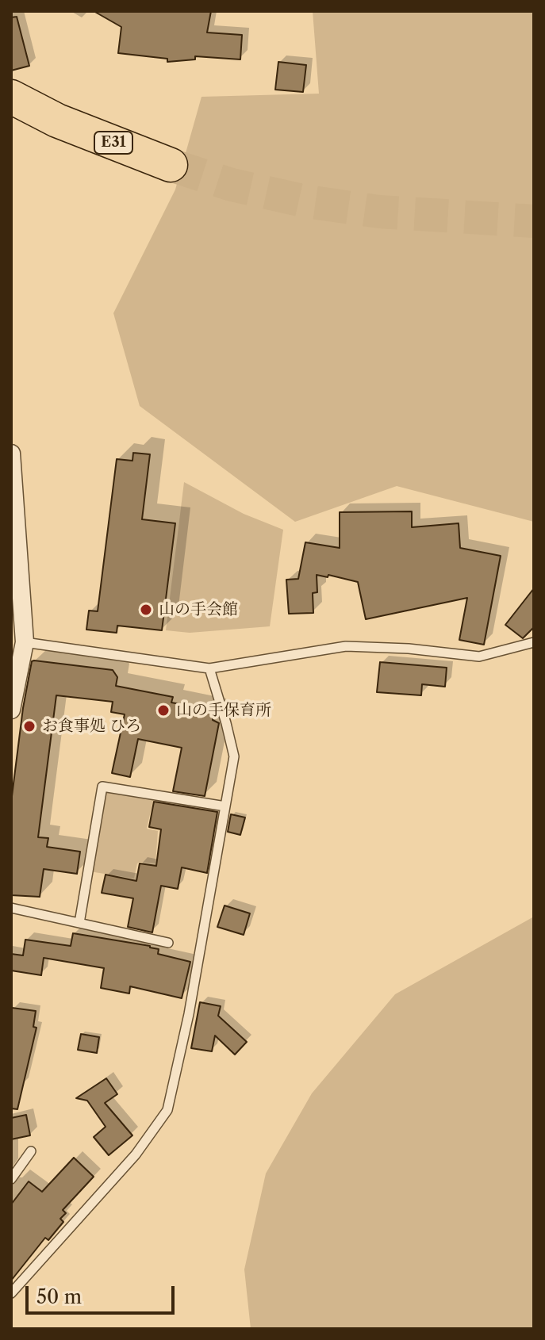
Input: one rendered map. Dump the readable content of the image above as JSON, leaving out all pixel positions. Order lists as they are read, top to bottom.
{
  "streets": {
    "highway": ["E31"]
  },
  "places": ["山の手会館", "山の手保育所", "お食事処 ひろ"],
  "scale_bar": "50 m"
}
